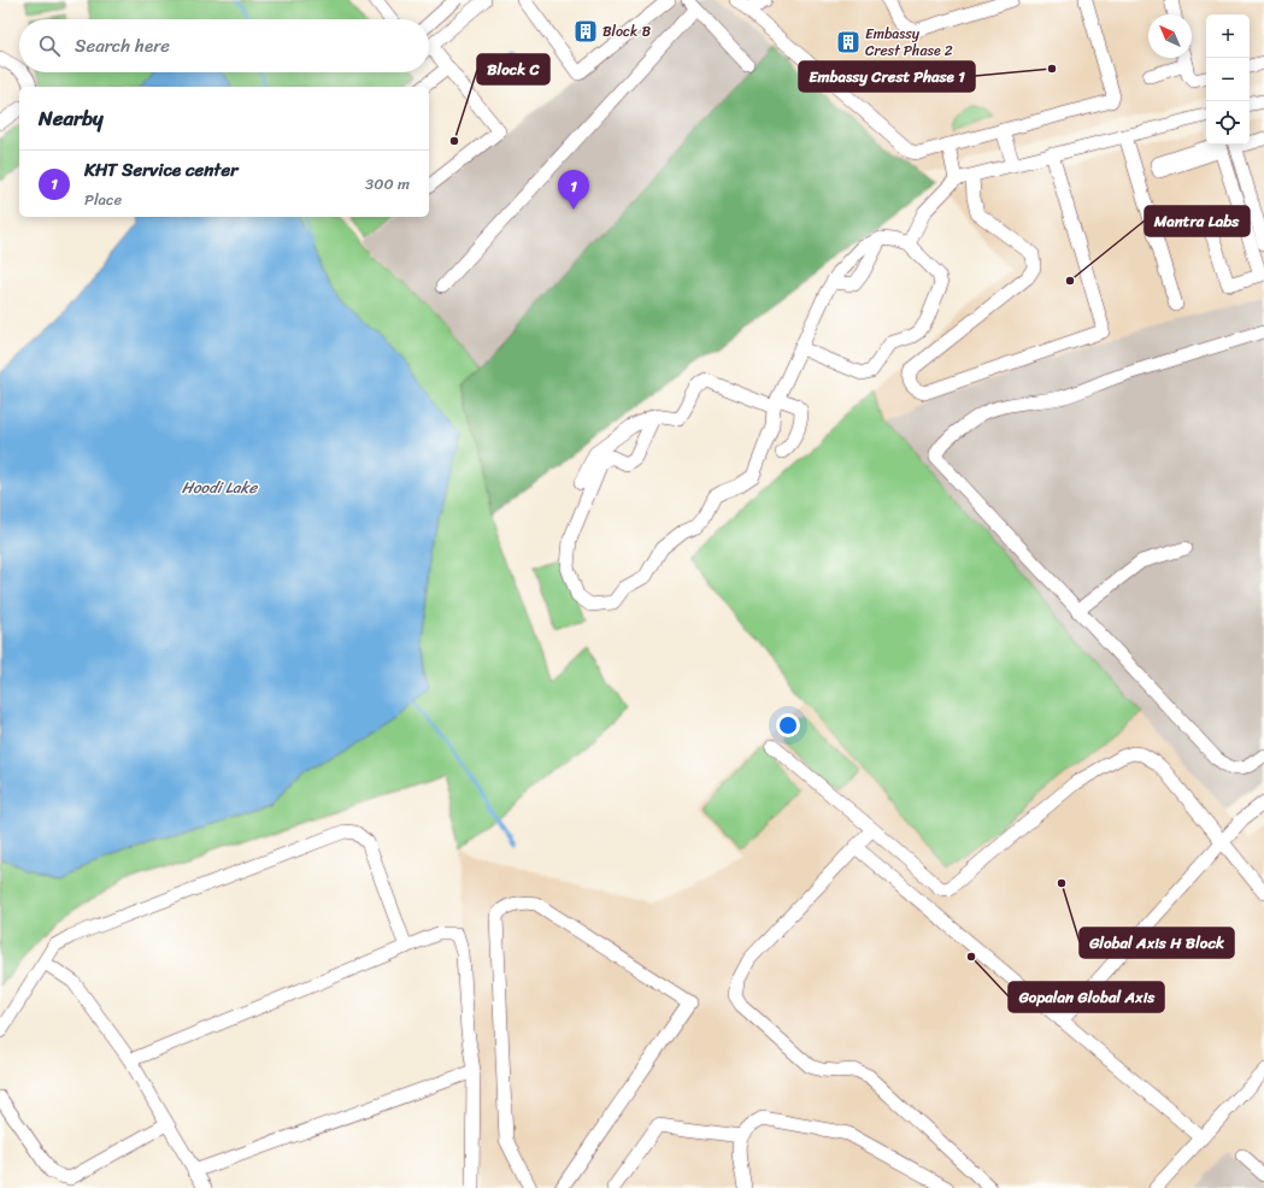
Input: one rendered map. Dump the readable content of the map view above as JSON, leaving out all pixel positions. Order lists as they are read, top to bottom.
{
  "water": ["Hoodi Lake"],
  "places": {
    "building": ["Block B", "Embassy Crest Phase 2"],
    "other": [
      "Embassy Crest Phase 1",
      "Block C",
      "Mantra Labs",
      "Global Axis H Block",
      "Gopalan Global Axis"
    ]
  },
  "north": "top left",
  "page": {
    "map_buttons": ["+", "−"],
    "search": "Search here",
    "heading": "Nearby",
    "list": [
      {
        "mark": "1",
        "name": "KHT Service center",
        "note": "Place",
        "value": "300 m"
      }
    ],
    "pins": "1"
  }
}
